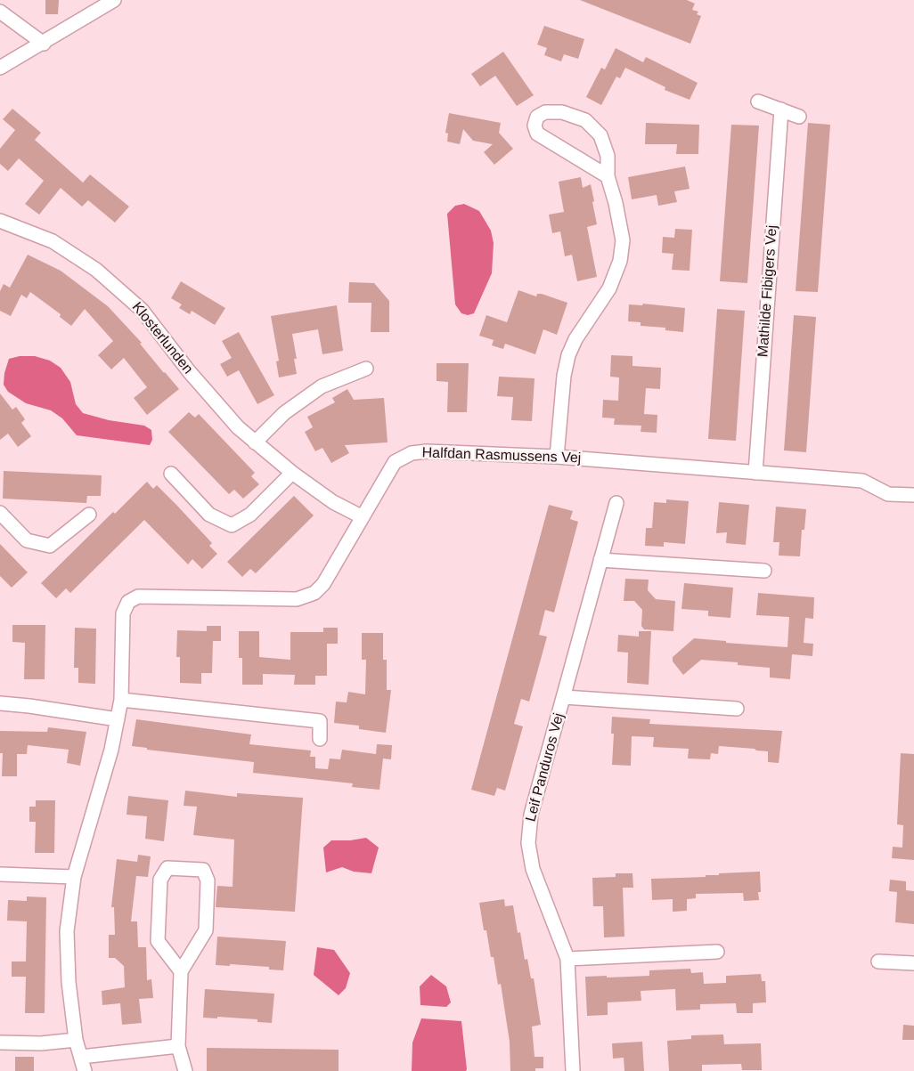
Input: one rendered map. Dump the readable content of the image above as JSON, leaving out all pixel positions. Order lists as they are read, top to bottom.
{
  "streets": {
    "street": [
      "Mathilde Fibigers Vej",
      "Klosterlunden",
      "Halfdan Rasmussens Vej",
      "Leif Panduros Vej"
    ]
  },
  "crossings": [
    ["Mathilde Fibigers Vej", "Halfdan Rasmussens Vej"],
    ["Klosterlunden", "Halfdan Rasmussens Vej"]
  ]
}
